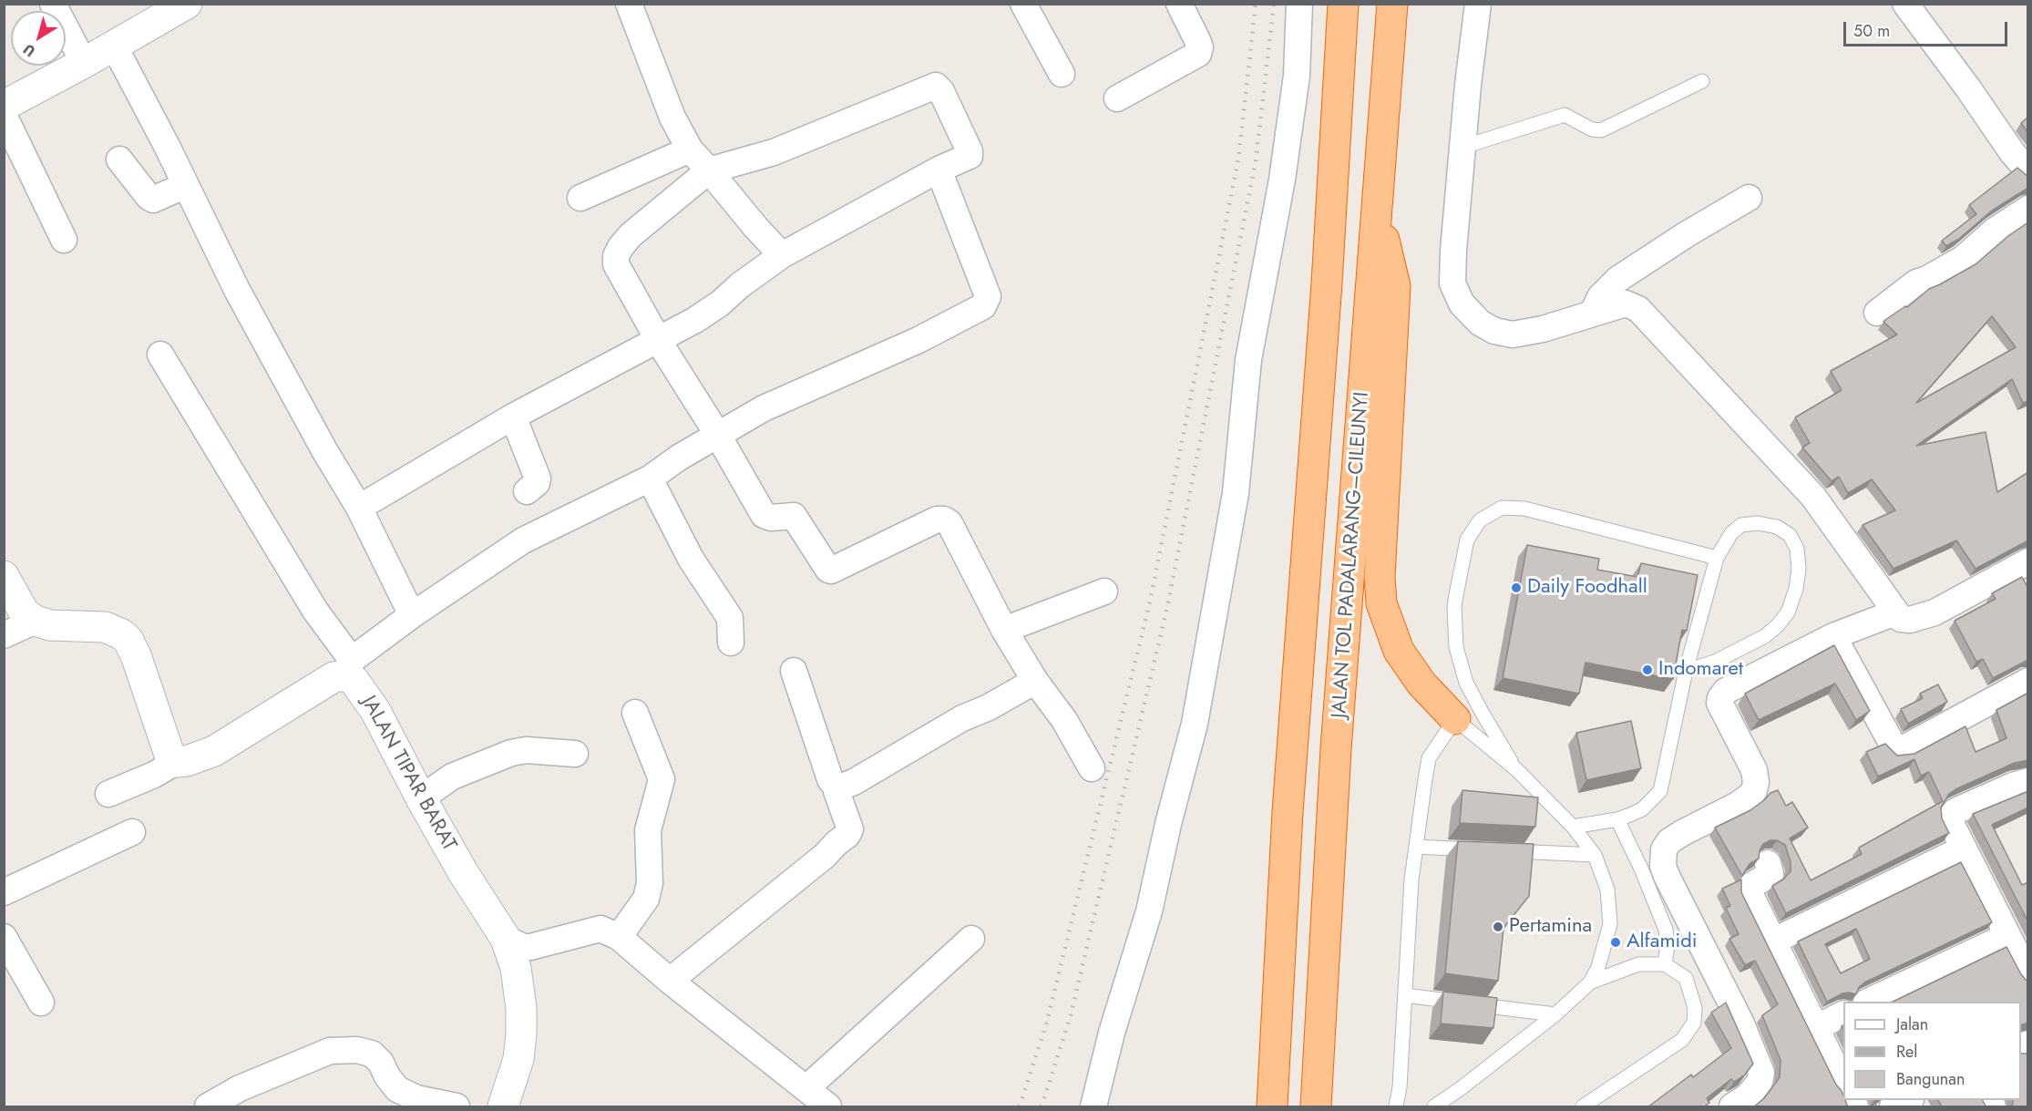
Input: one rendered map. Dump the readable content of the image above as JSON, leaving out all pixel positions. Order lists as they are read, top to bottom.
{
  "streets": {
    "highway": ["JALAN TOL PADALARANG–CILEUNYI"],
    "street": ["JALAN TIPAR BARAT"]
  },
  "places": [
    "Daily Foodhall",
    "Indomaret",
    "Pertamina",
    "Alfamidi"
  ],
  "legend": ["Jalan", "Rel", "Bangunan"],
  "scale_bar": "50 m",
  "north": "bottom left"
}
